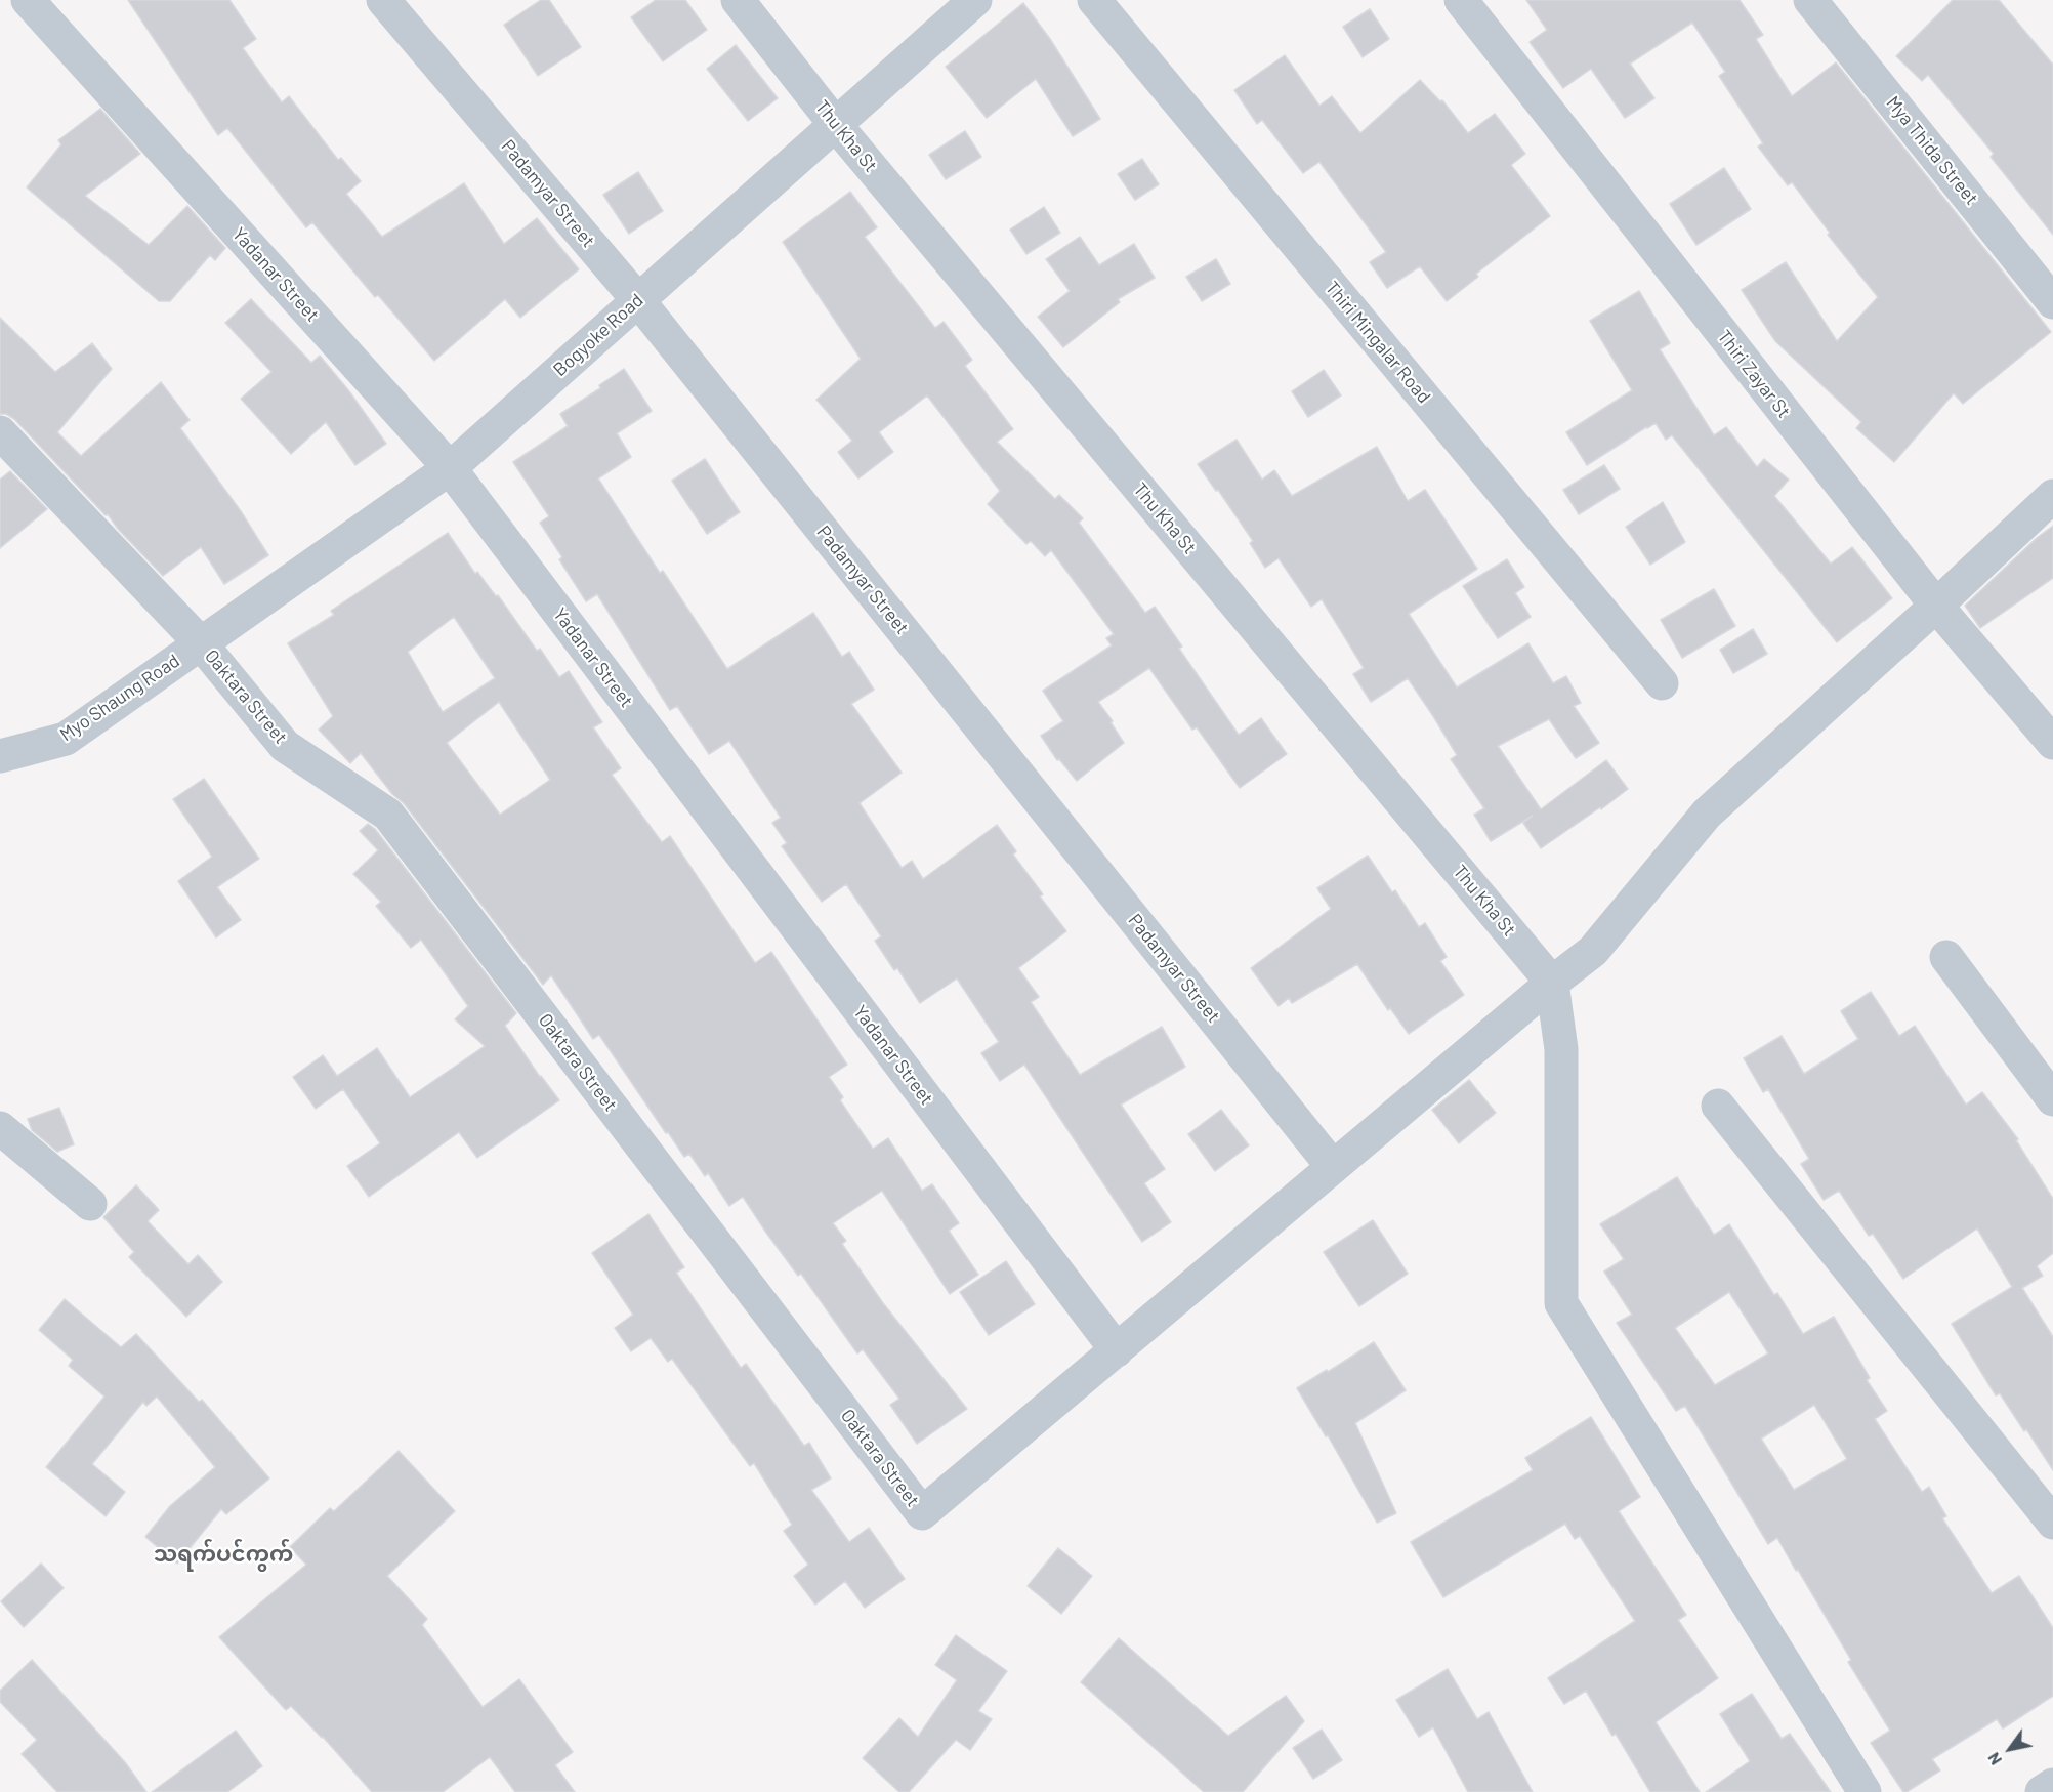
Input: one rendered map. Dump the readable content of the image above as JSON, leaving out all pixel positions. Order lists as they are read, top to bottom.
{
  "streets": {
    "street": [
      "Thu Kha St",
      "Mya Thida Street",
      "Padamyar Street",
      "Yadanar Street",
      "Bogyoke Road",
      "Thiri Mingalar Road",
      "Thiri Zayar St",
      "Oaktara Street",
      "Myo Shaung Road"
    ]
  },
  "crossings": [
    ["Thu Kha St", "Bogyoke Road"],
    ["Padamyar Street", "Bogyoke Road"],
    ["Yadanar Street", "Bogyoke Road"],
    ["Yadanar Street", "Oaktara Street"],
    ["Bogyoke Road", "Oaktara Street"],
    ["Bogyoke Road", "Myo Shaung Road"],
    ["Oaktara Street", "Myo Shaung Road"]
  ],
  "districts": ["သရက်ပင်ကွက်"],
  "north": "bottom left"
}
